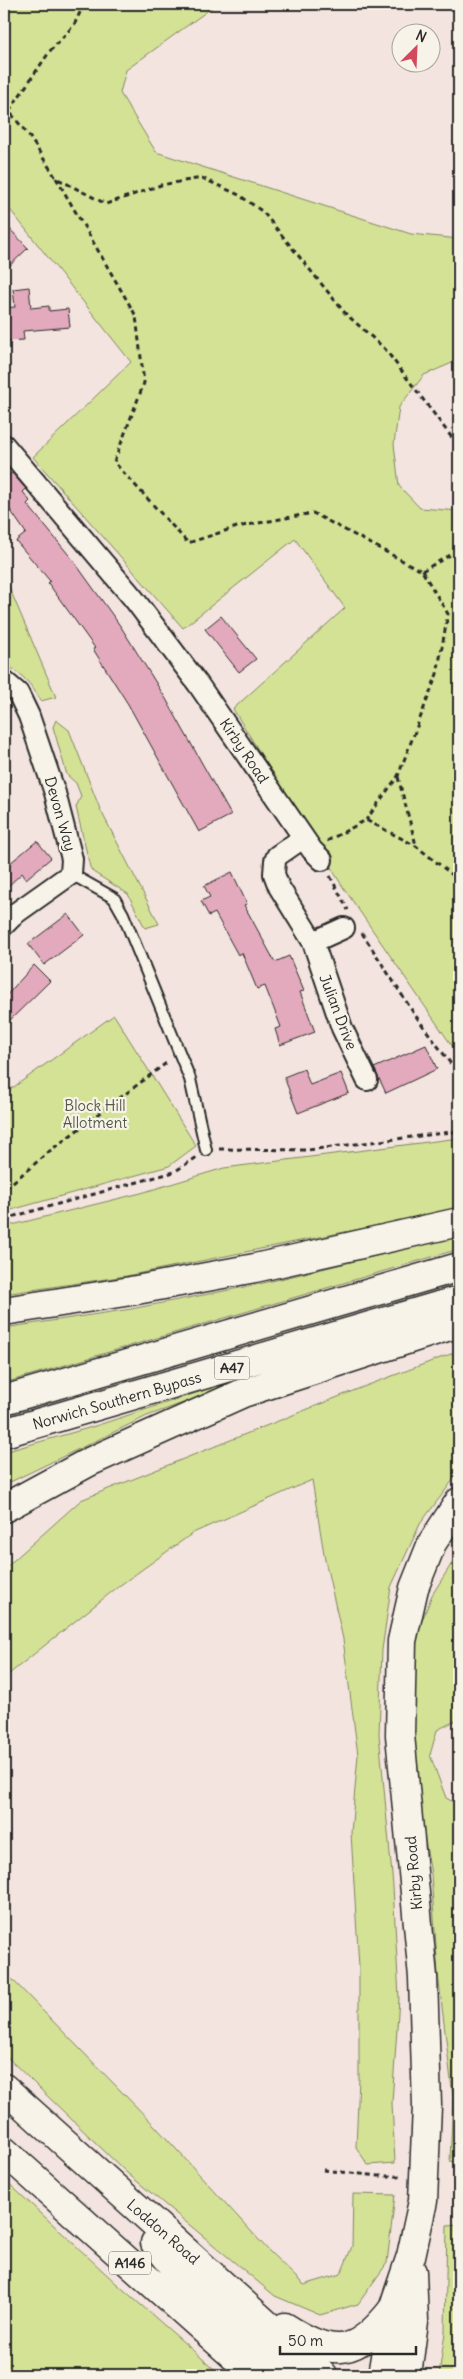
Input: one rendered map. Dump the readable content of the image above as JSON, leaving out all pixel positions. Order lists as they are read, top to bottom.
{
  "streets": {
    "main road": [
      "Kirby Road",
      "A47",
      "Norwich Southern Bypass",
      "Loddon Road",
      "A146"
    ],
    "street": ["Devon Way", "Julian Drive"]
  },
  "crossings": [
    ["Kirby Road", "Julian Drive"],
    ["Loddon Road", "A146"]
  ],
  "parks": ["Block Hill Allotment"],
  "scale_bar": "50 m",
  "north": "top right"
}
